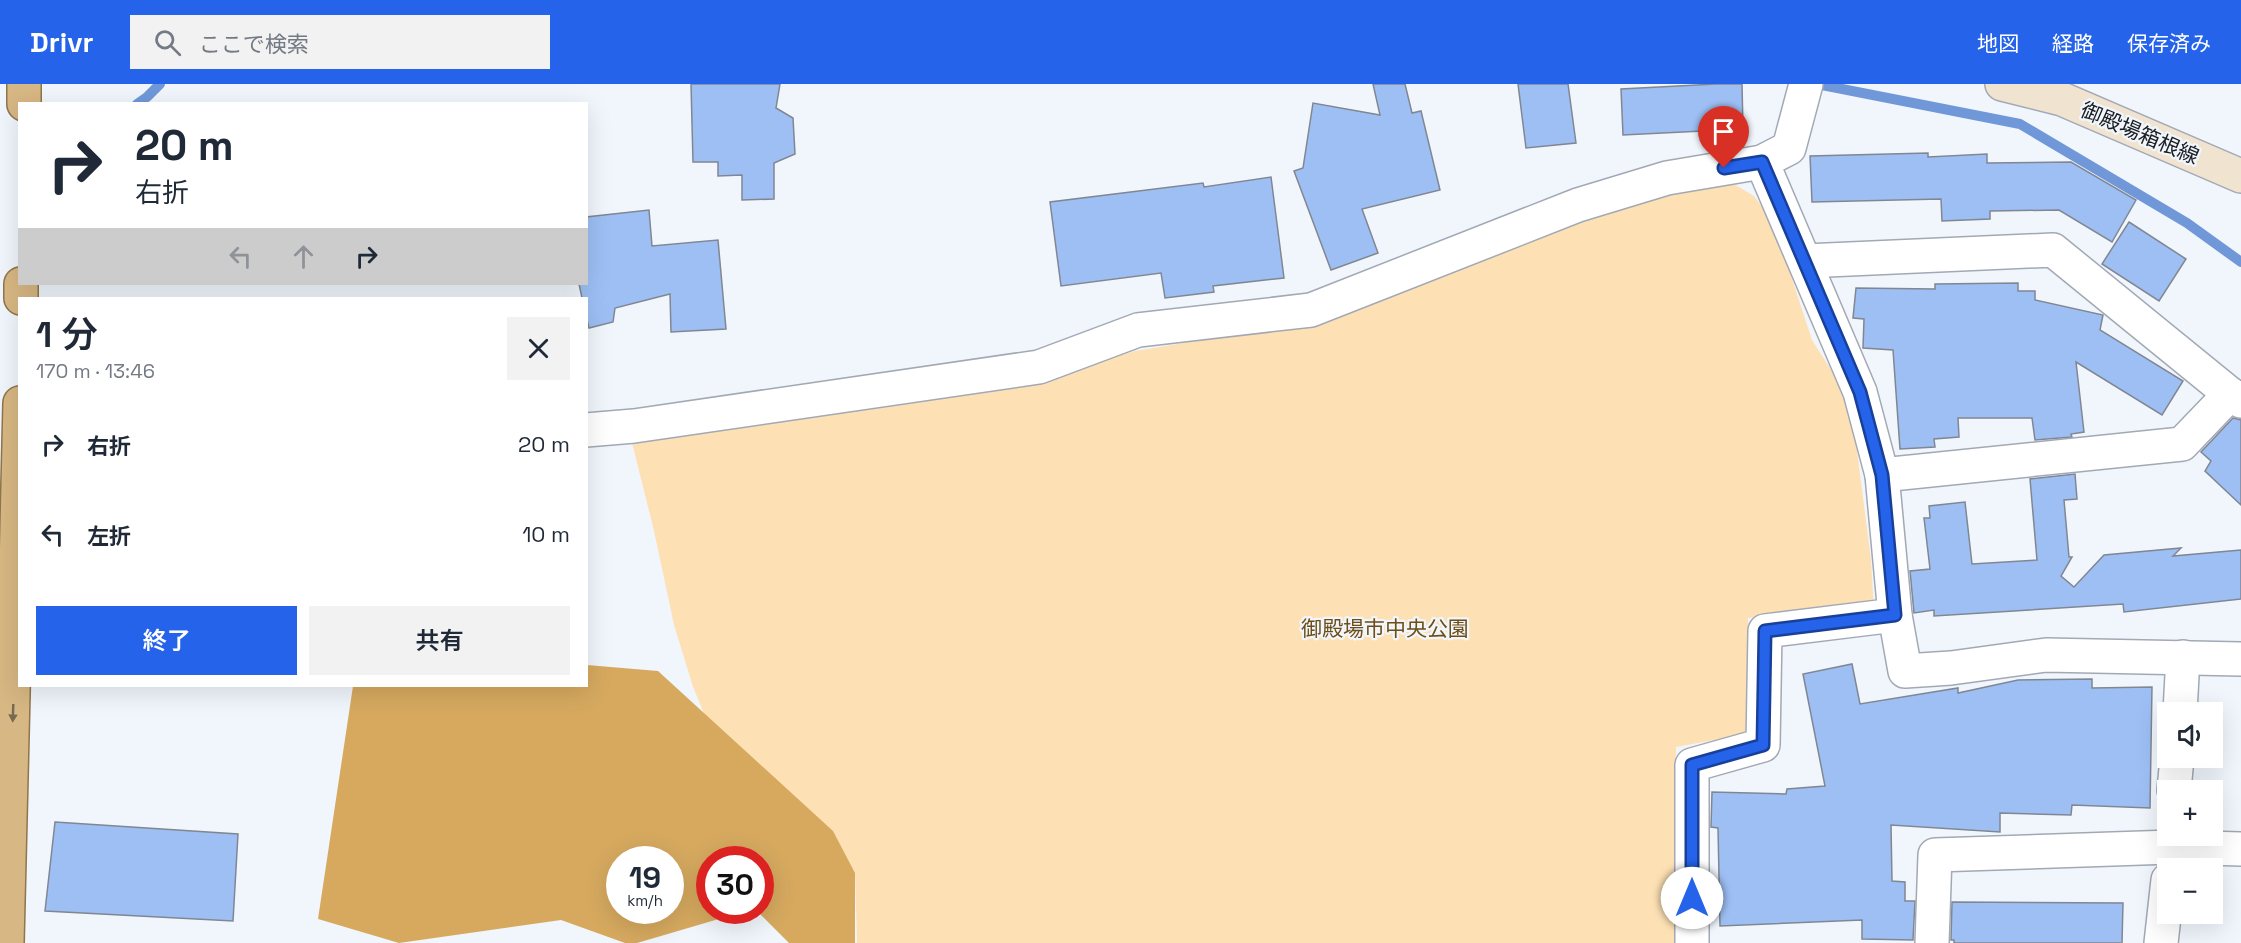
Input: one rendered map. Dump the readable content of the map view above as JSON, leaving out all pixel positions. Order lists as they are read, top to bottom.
{
  "streets": {
    "main road": ["御殿場箱根線"]
  },
  "parks": ["御殿場市中央公園"],
  "page": {
    "header": "Drivr",
    "search": "ここで検索",
    "nav": ["地図", "経路", "保存済み"],
    "turn": ["20 m", "右折"],
    "heading": ["1 分", "170 m · 13:46"],
    "list": [
      {
        "name": "右折",
        "value": "20 m"
      },
      {
        "name": "左折",
        "value": "10 m"
      }
    ],
    "buttons": ["終了", "共有"],
    "map_buttons": ["+", "−"],
    "speed": "19 km/h",
    "limit": "30"
  }
}
